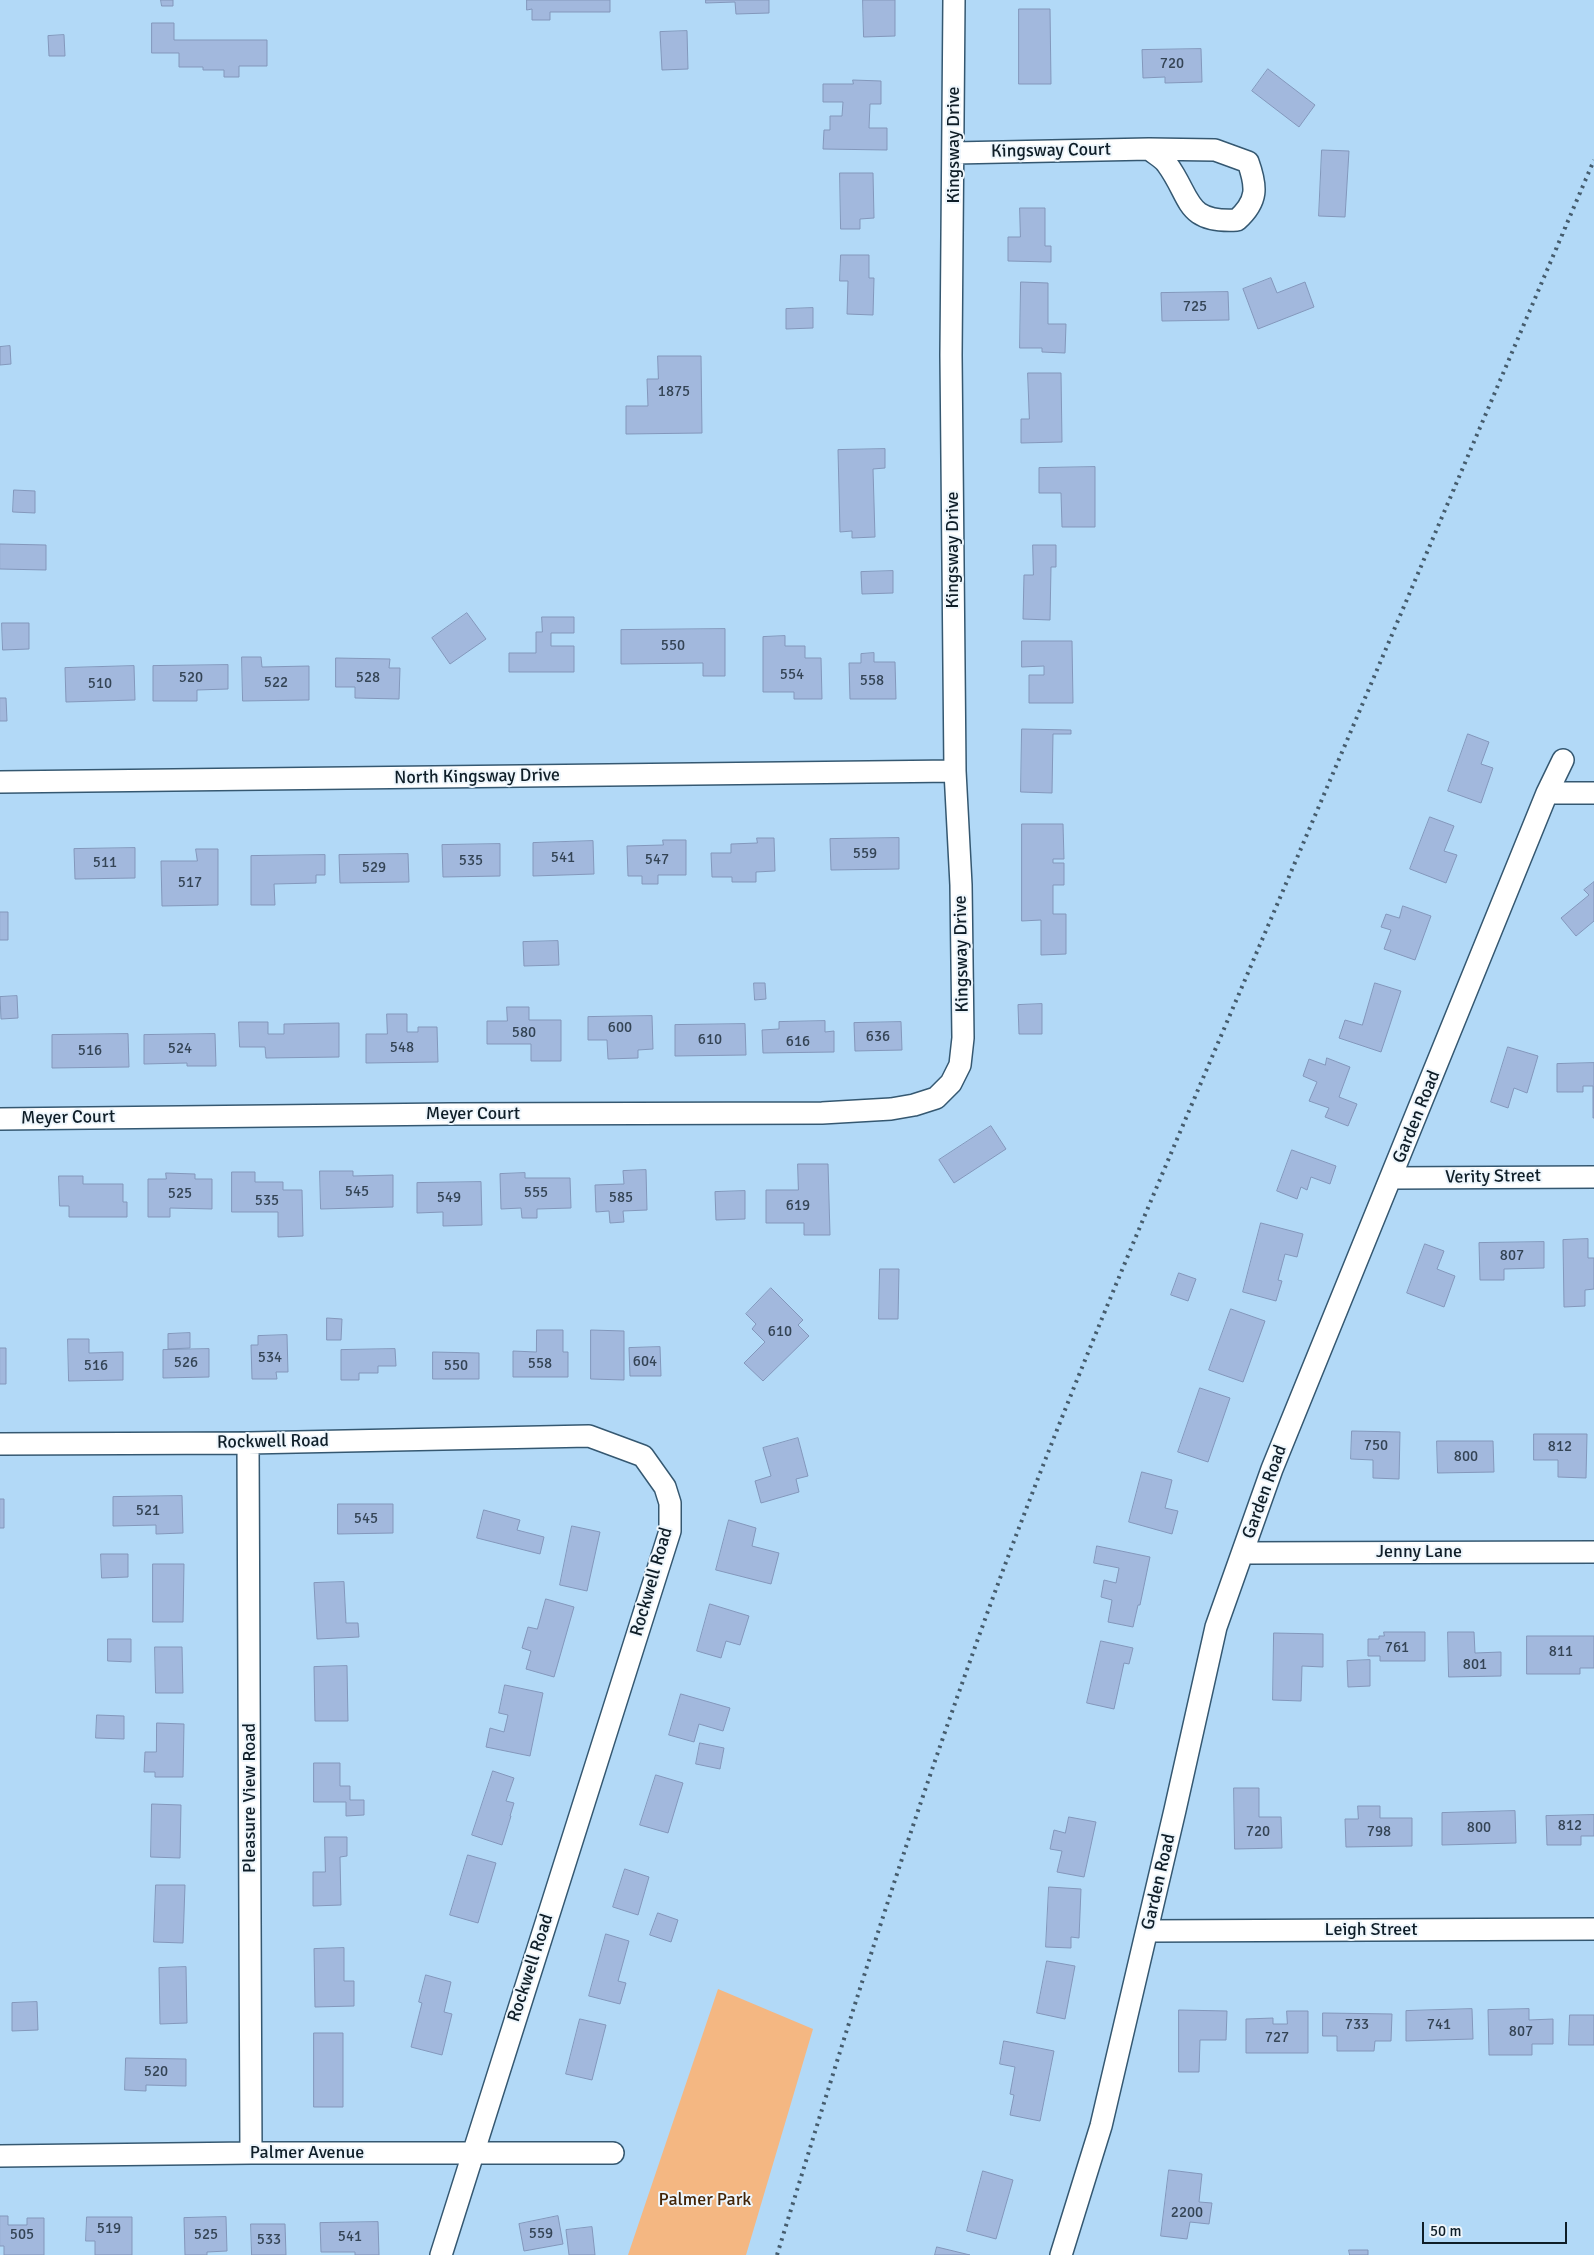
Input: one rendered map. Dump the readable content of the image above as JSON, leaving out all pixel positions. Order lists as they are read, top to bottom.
{
  "streets": {
    "street": [
      "Kingsway Drive",
      "Kingsway Court",
      "North Kingsway Drive",
      "Meyer Court",
      "Garden Road",
      "Verity Street",
      "Rockwell Road",
      "Jenny Lane",
      "Pleasure View Road",
      "Leigh Street",
      "Palmer Avenue"
    ]
  },
  "crossings": [
    ["Kingsway Drive", "Kingsway Court"],
    ["Kingsway Drive", "North Kingsway Drive"],
    ["Kingsway Drive", "Meyer Court"],
    ["Garden Road", "Verity Street"],
    ["Garden Road", "Jenny Lane"],
    ["Garden Road", "Leigh Street"],
    ["Rockwell Road", "Pleasure View Road"],
    ["Rockwell Road", "Palmer Avenue"],
    ["Pleasure View Road", "Palmer Avenue"]
  ],
  "parks": ["Palmer Park"],
  "house_numbers": [
    "720",
    "725",
    "1875",
    "550",
    "554",
    "520",
    "528",
    "558",
    "522",
    "510",
    "559",
    "541",
    "547",
    "535",
    "511",
    "529",
    "517",
    "600",
    "580",
    "636",
    "610",
    "616",
    "548",
    "524",
    "516",
    "545",
    "555",
    "525",
    "549",
    "585",
    "535",
    "619",
    "807",
    "610",
    "534",
    "604",
    "526",
    "558",
    "516",
    "550",
    "750",
    "812",
    "800",
    "521",
    "545",
    "761",
    "811",
    "801",
    "812",
    "800",
    "720",
    "798",
    "733",
    "741",
    "807",
    "727",
    "520",
    "2200",
    "519",
    "559",
    "505",
    "525",
    "541",
    "533"
  ],
  "scale_bar": "50 m"
}
